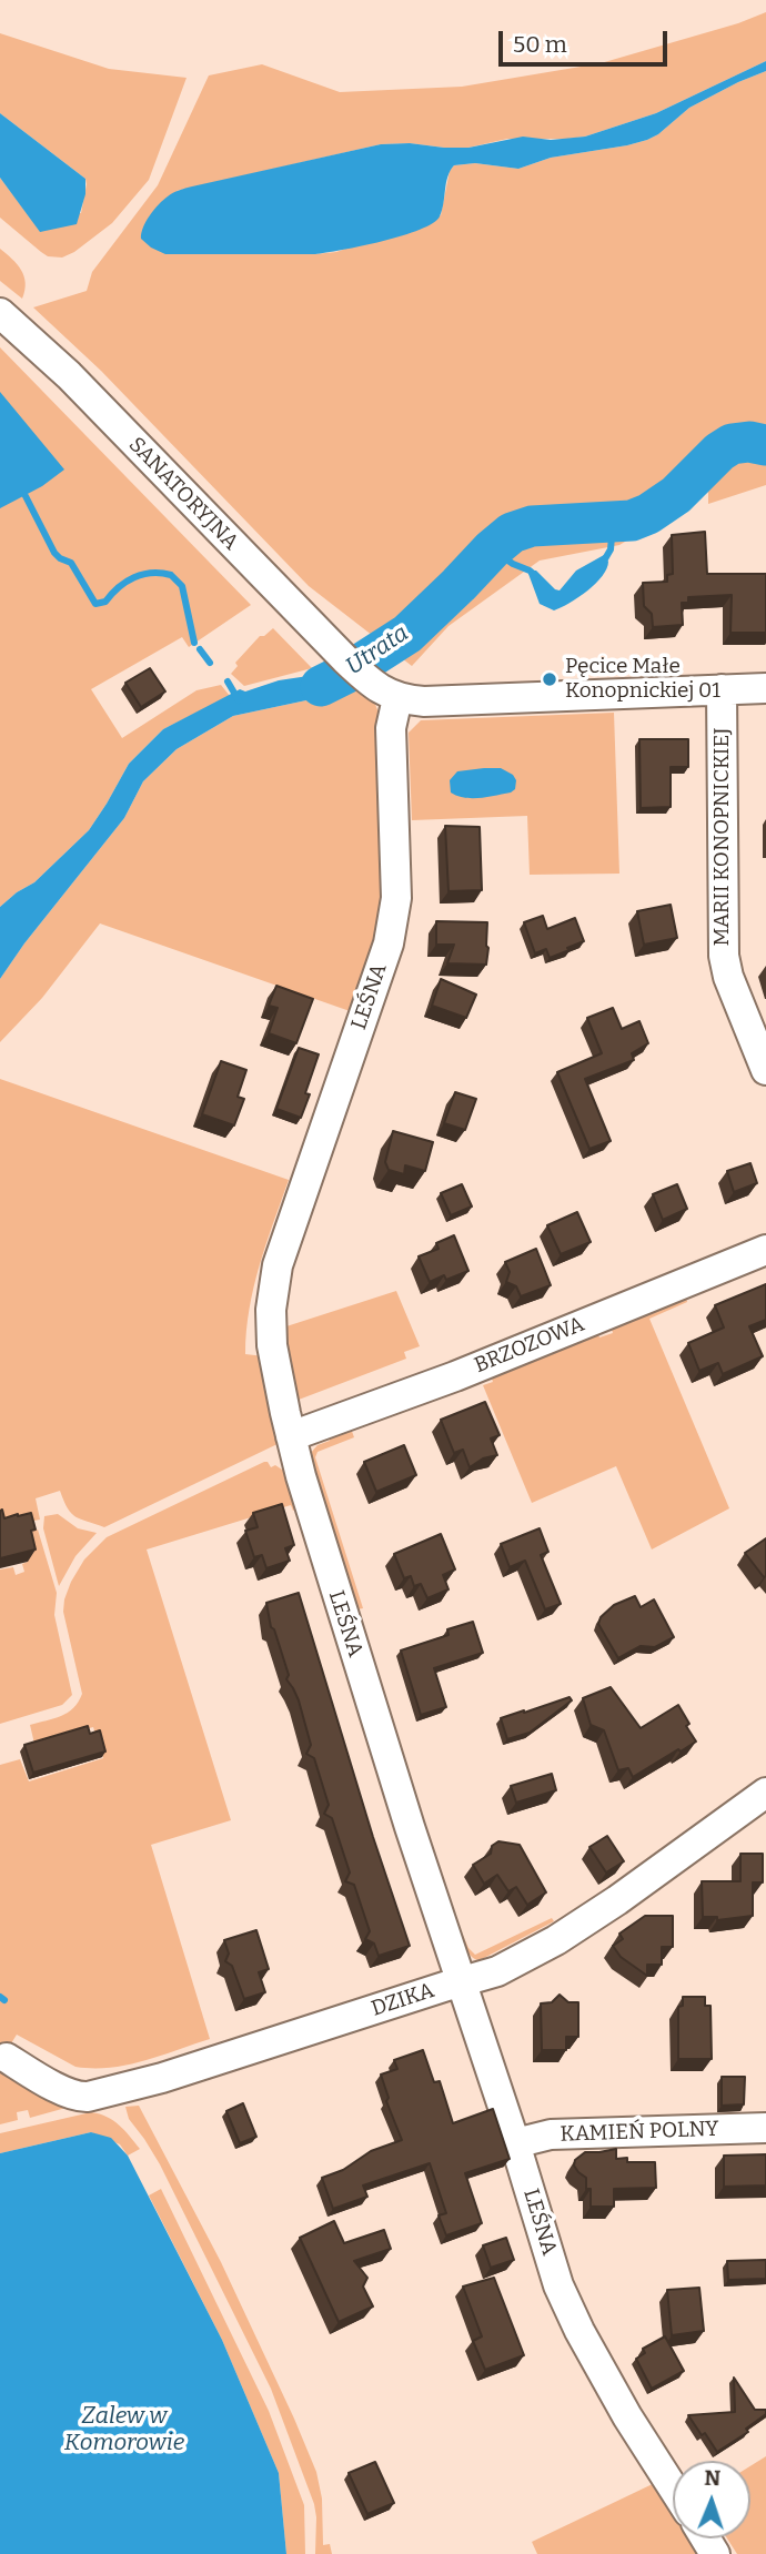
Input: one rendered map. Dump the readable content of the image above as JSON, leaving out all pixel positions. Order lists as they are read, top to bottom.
{
  "streets": {
    "street": [
      "SANATORYJNA",
      "MARII KONOPNICKIEJ",
      "LEŚNA",
      "BRZOZOWA",
      "DZIKA",
      "KAMIEŃ POLNY"
    ]
  },
  "crossings": [
    ["SANATORYJNA", "LEŚNA"],
    ["LEŚNA", "BRZOZOWA"],
    ["LEŚNA", "DZIKA"],
    ["LEŚNA", "KAMIEŃ POLNY"]
  ],
  "water": ["Utrata", "Zalew w Komorowie"],
  "places": ["Pęcice Małe Konopnickiej 01"],
  "scale_bar": "50 m",
  "north": "top"
}
